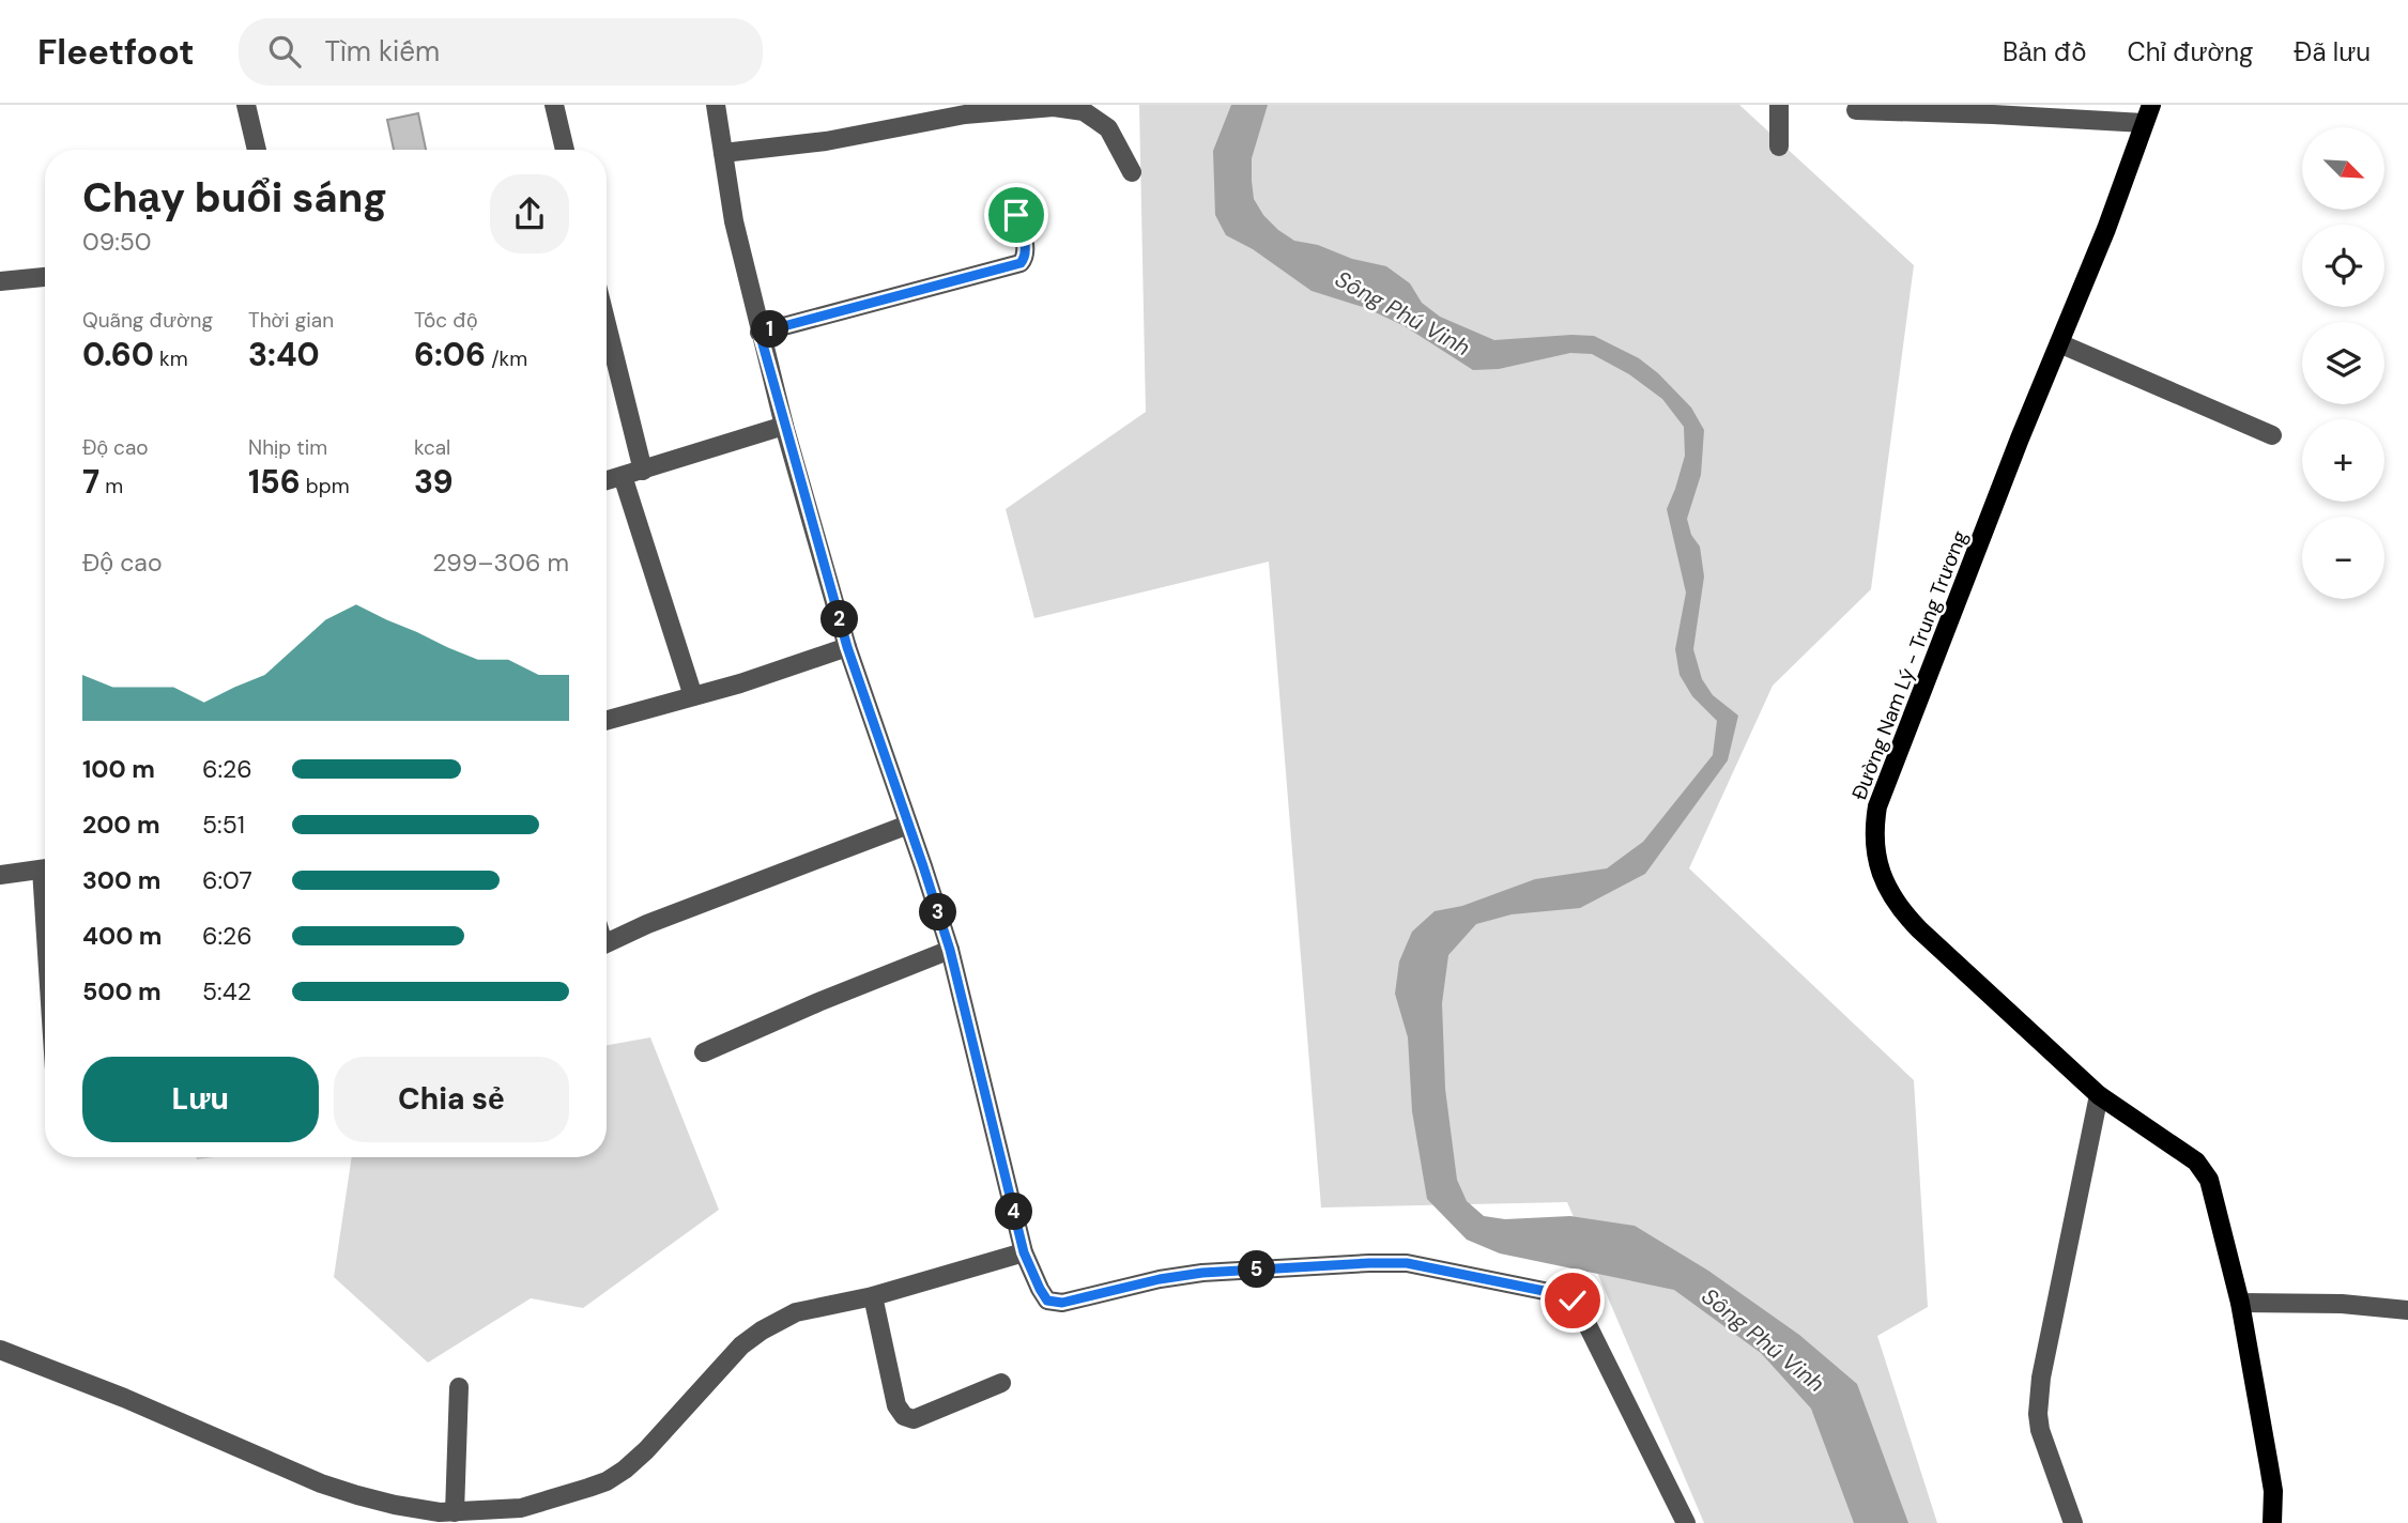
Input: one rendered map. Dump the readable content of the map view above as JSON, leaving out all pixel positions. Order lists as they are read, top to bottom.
{
  "streets": {
    "main road": ["Đường Nam Lý - Trung Trương"]
  },
  "water": ["Sông Phú Vinh"],
  "north": "bottom right",
  "page": {
    "header": "Fleetfoot",
    "search": "Tìm kiếm",
    "nav": ["Bản đồ", "Chỉ đường", "Đã lưu"],
    "map_buttons": ["+", "−"],
    "heading": ["Chạy buổi sáng", "09:50"],
    "stats": [
      ["Quãng đường", "0.60 km"],
      ["Thời gian", "3:40"],
      ["Tốc độ", "6:06 /km"],
      ["Độ cao", "7 m"],
      ["Nhịp tim", "156 bpm"],
      ["kcal", "39"]
    ],
    "pins": [
      "1",
      "2",
      "3",
      "4",
      "5"
    ],
    "chart": ["Độ cao", "299–306 m"],
    "list": [
      {
        "name": "100 m",
        "note": "6:26"
      },
      {
        "name": "200 m",
        "note": "5:51"
      },
      {
        "name": "300 m",
        "note": "6:07"
      },
      {
        "name": "400 m",
        "note": "6:26"
      },
      {
        "name": "500 m",
        "note": "5:42"
      }
    ],
    "buttons": ["Lưu", "Chia sẻ"]
  }
}
